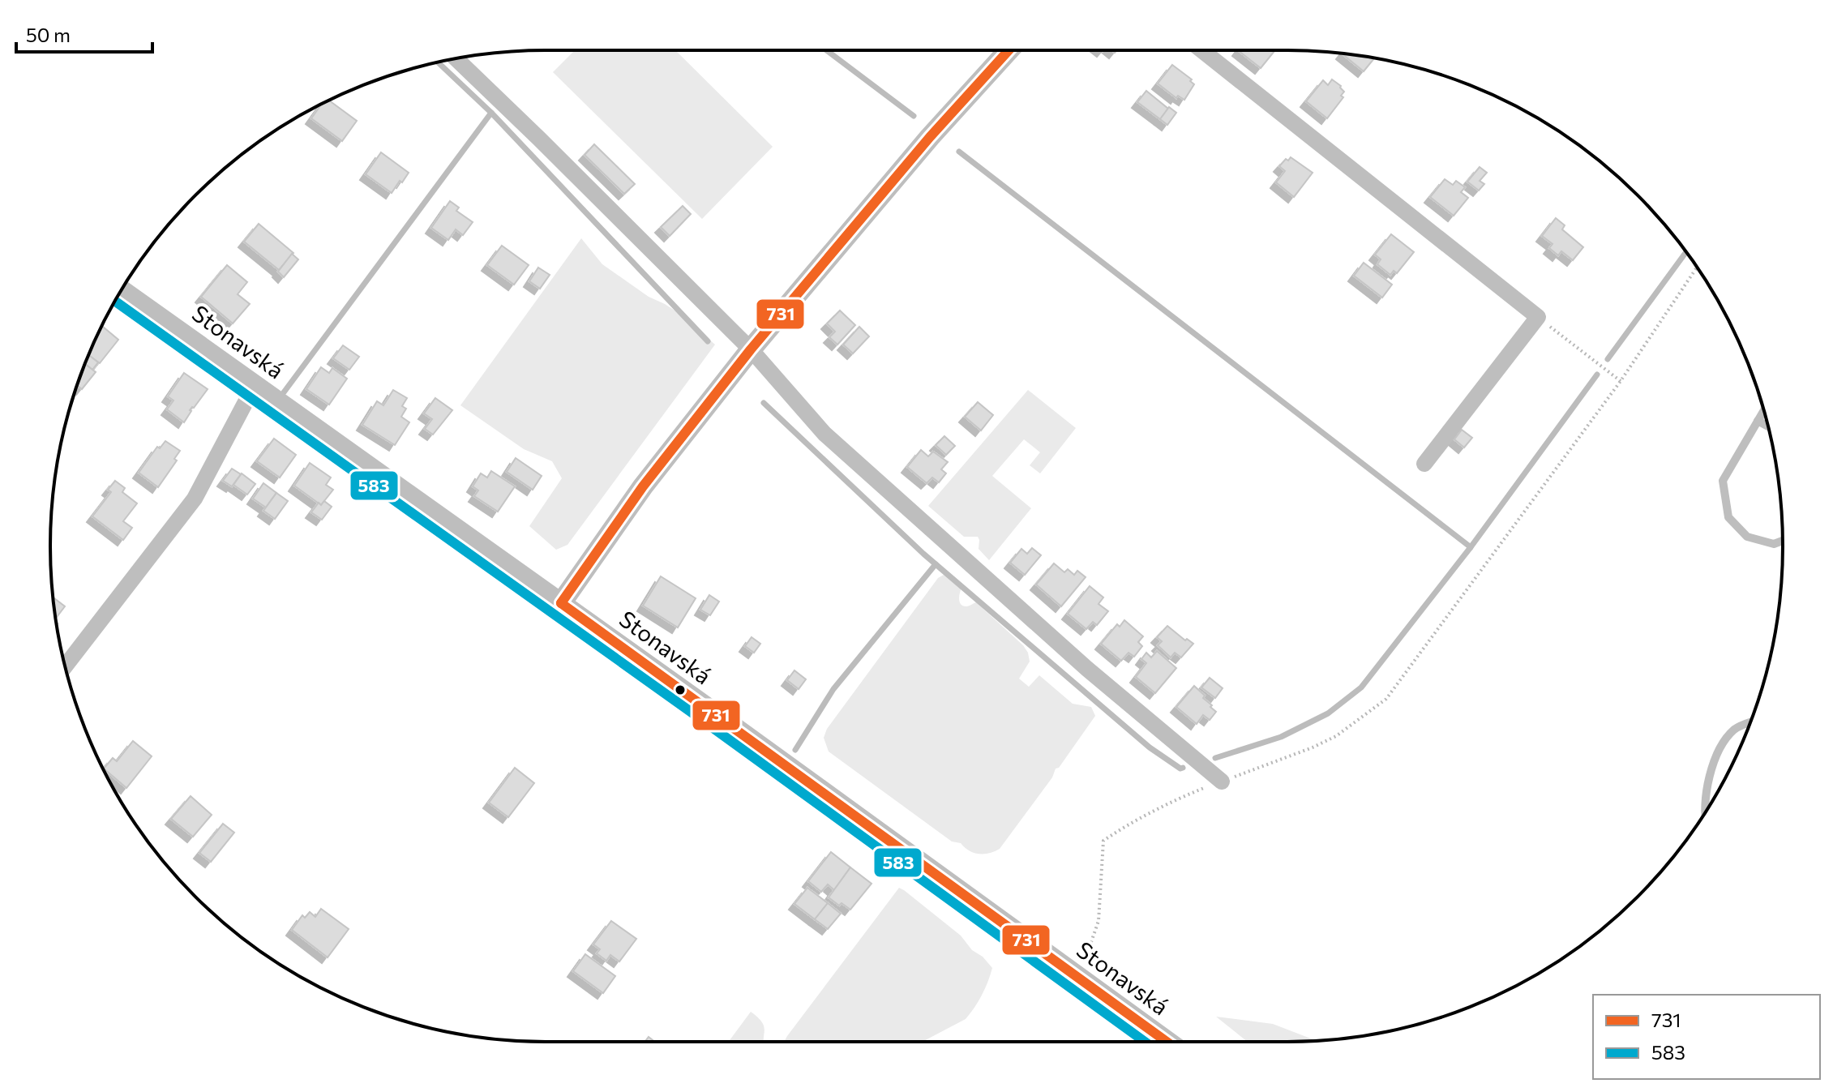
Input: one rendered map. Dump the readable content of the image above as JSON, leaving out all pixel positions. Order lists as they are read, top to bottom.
{
  "streets": {
    "street": ["Stonavská"]
  },
  "lines": ["transit line 731", "transit line 583"],
  "legend": ["731", "583"],
  "scale_bar": "50 m"
}
